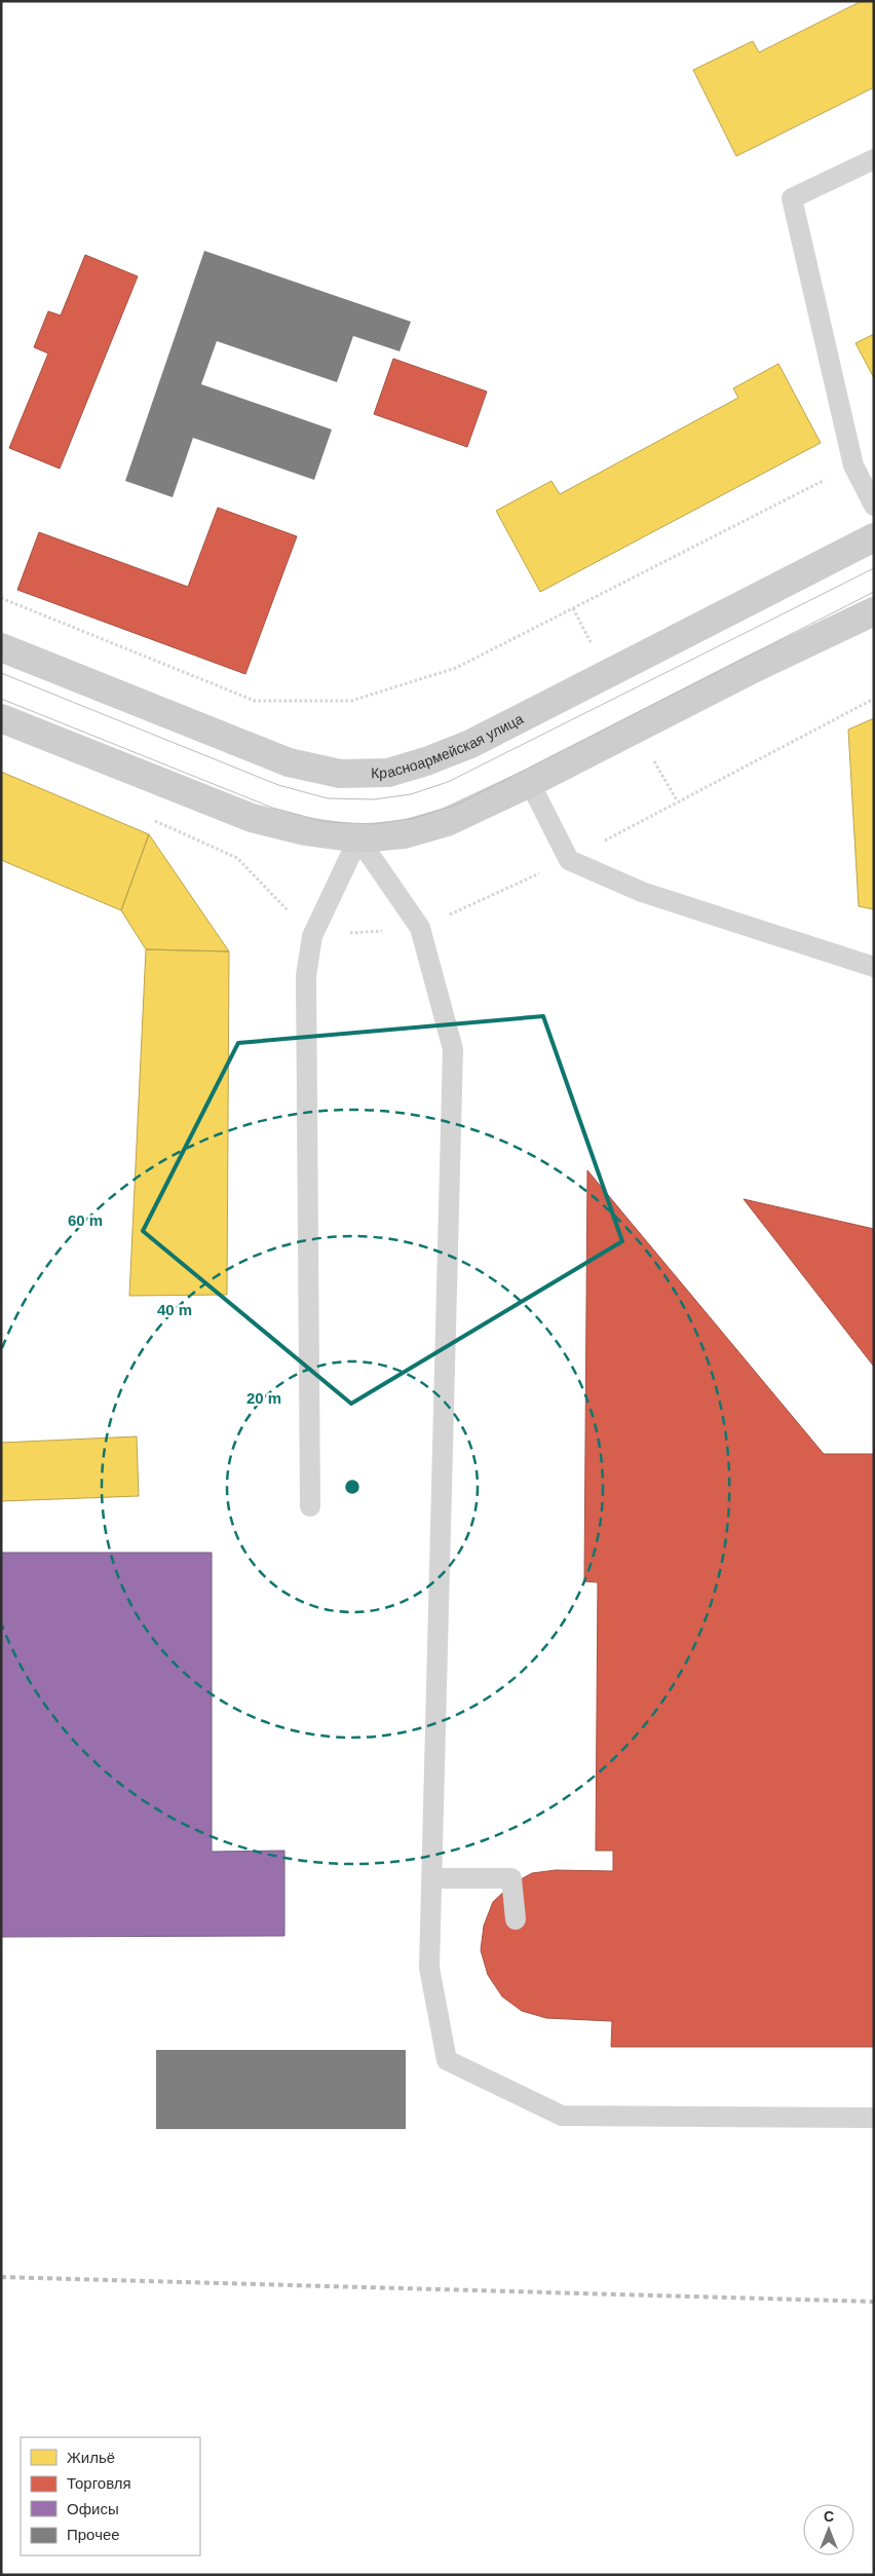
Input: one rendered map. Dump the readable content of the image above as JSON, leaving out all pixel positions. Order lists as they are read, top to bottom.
{
  "streets": {
    "main road": ["Красноармейская улица"]
  },
  "legend": [
    "Жильё",
    "Торговля",
    "Офисы",
    "Прочее"
  ],
  "north": "top",
  "rings": ["60 m", "40 m", "20 m"]
}
